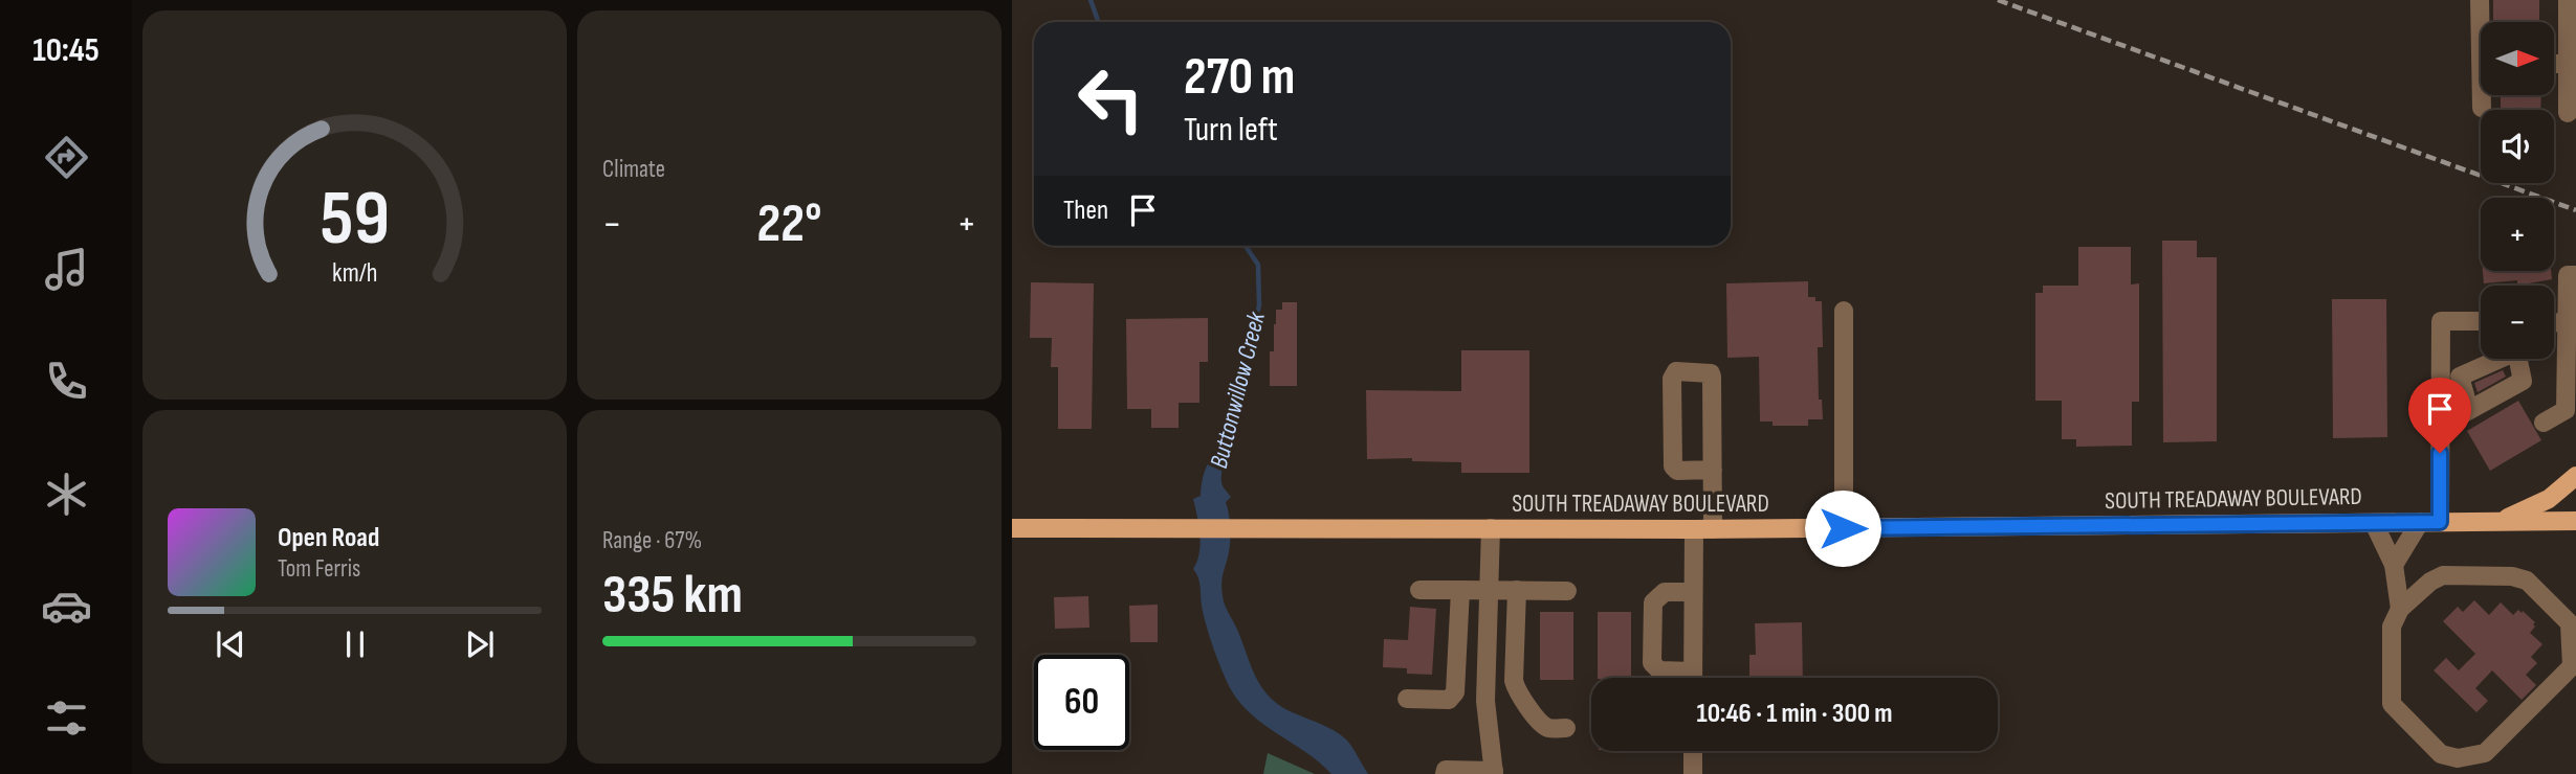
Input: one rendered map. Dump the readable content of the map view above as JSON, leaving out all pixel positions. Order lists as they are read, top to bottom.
{
  "streets": {
    "main road": ["SOUTH TREADAWAY BOULEVARD"]
  },
  "water": ["Buttonwillow Creek"],
  "north": "right",
  "page": {
    "tabs": "10:45",
    "tile": [
      "Climate",
      ["Range · 67%", "335 km"]
    ],
    "map_buttons": ["+", "−"],
    "turn": ["270 m", "Turn left"],
    "then": "Then",
    "heat": ["−", "22°", "+"],
    "song": ["Open Road", "Tom Ferris"],
    "limit": "60",
    "trip": "10:46 · 1 min · 300 m",
    "gauge": ["59", "km/h"]
  }
}
